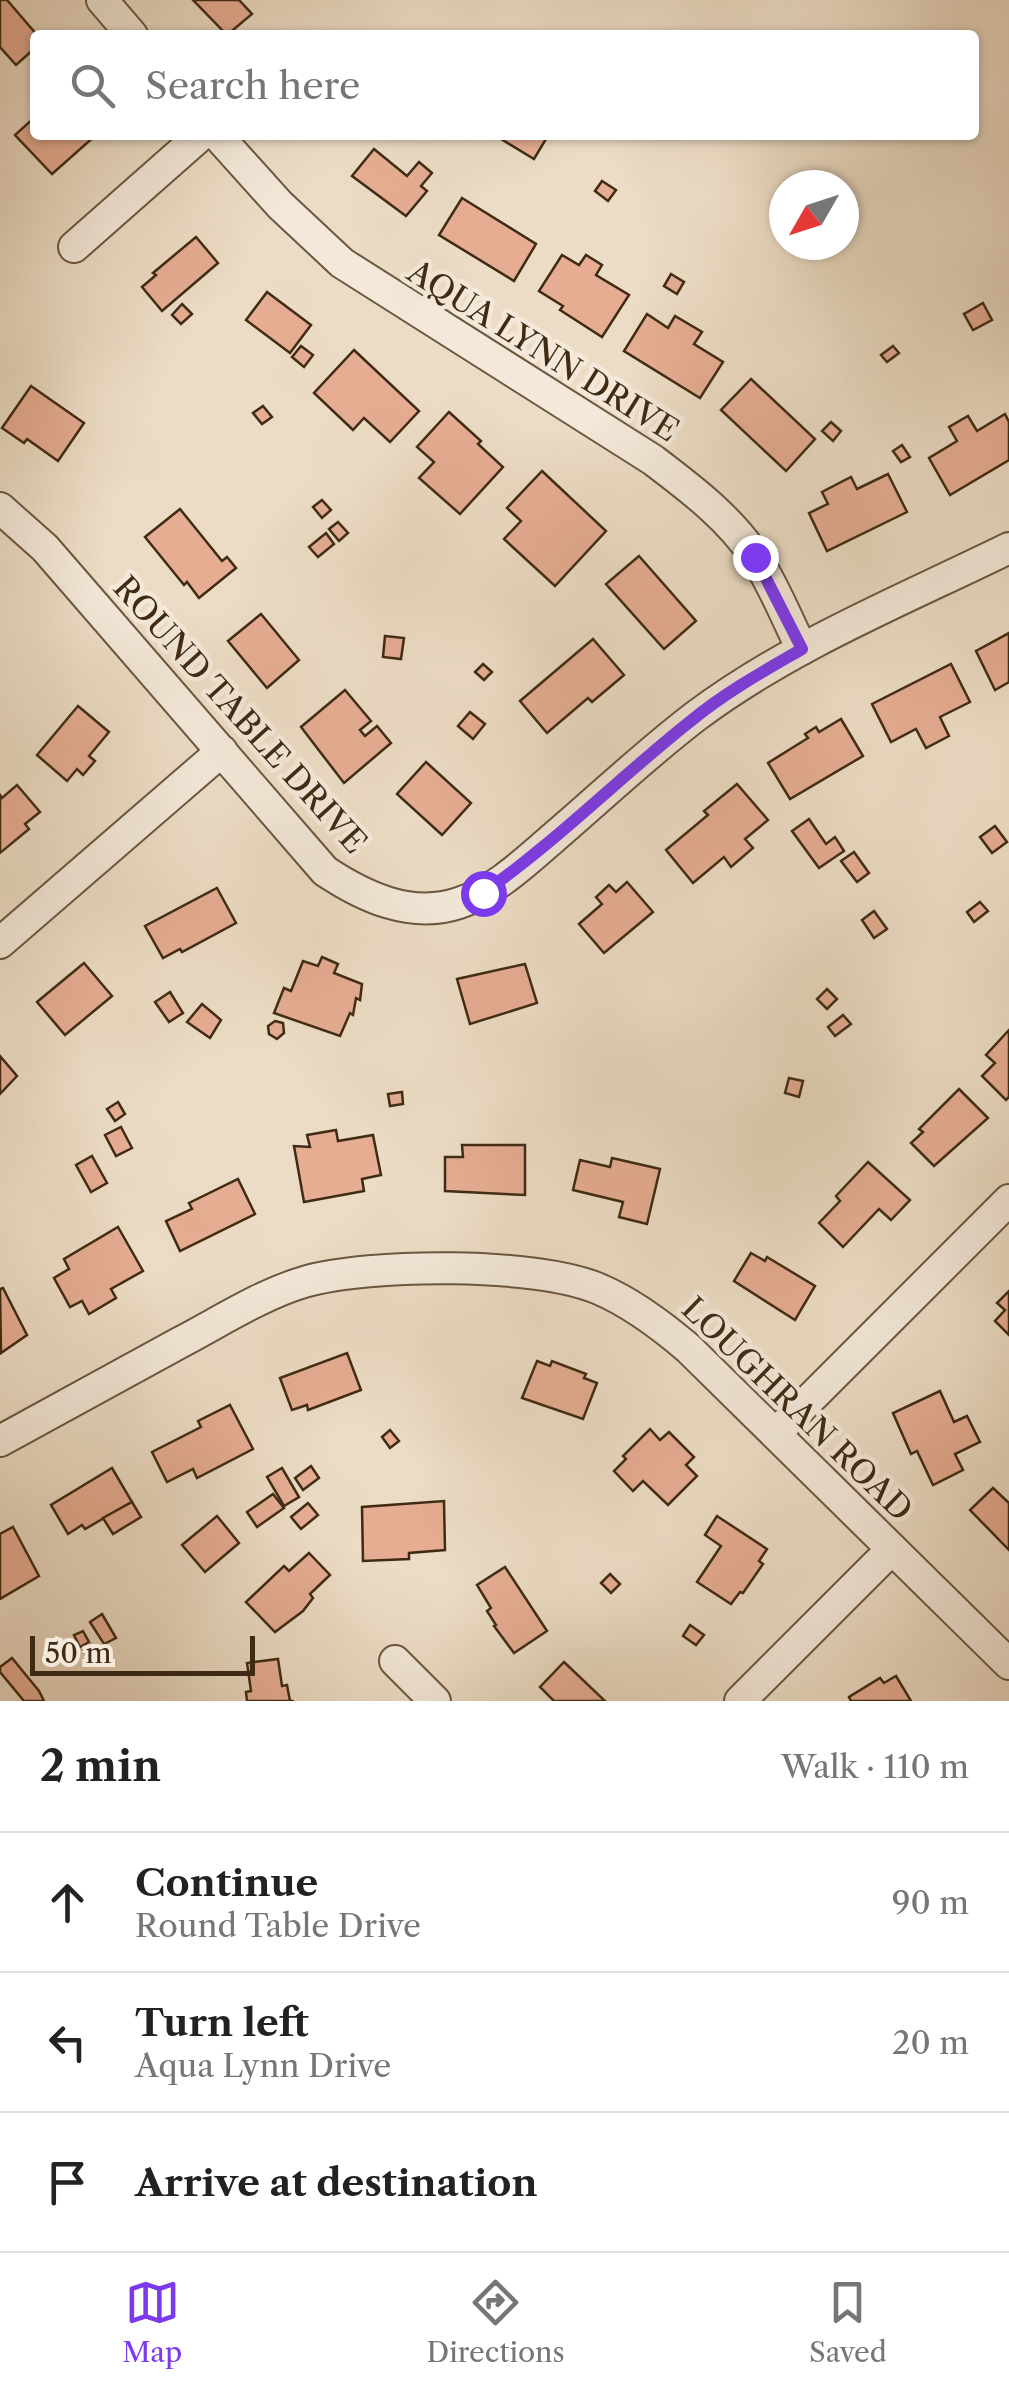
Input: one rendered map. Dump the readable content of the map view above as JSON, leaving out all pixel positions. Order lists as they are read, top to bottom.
{
  "streets": {
    "street": ["AQUA LYNN DRIVE", "ROUND TABLE DRIVE", "LOUGHRAN ROAD"]
  },
  "crossings": [
    ["AQUA LYNN DRIVE", "ROUND TABLE DRIVE"]
  ],
  "scale_bar": "50 m",
  "north": "bottom left",
  "page": {
    "search": "Search here",
    "scale": "50 m",
    "heading": ["2 min", "Walk · 110 m"],
    "list": [
      ["Continue", "Round Table Drive", "90 m"],
      ["Turn left", "Aqua Lynn Drive", "20 m"],
      "Arrive at destination"
    ],
    "nav": ["Map", "Directions", "Saved"]
  }
}
